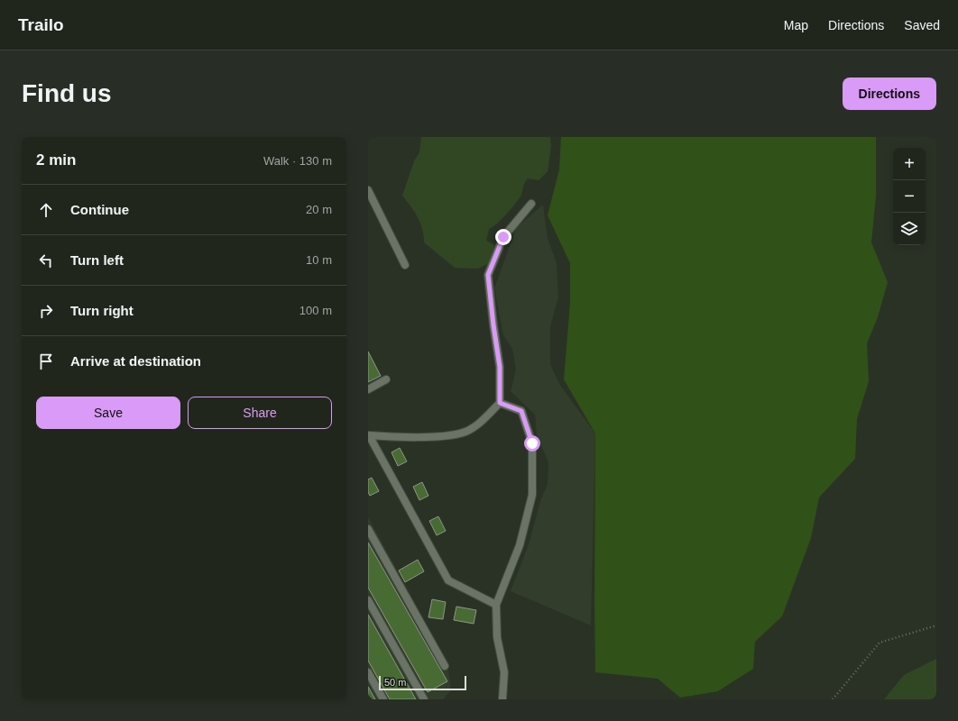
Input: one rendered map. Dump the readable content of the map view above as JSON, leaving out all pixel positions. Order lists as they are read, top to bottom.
{
  "scale_bar": "50 m",
  "page": {
    "header": "Trailo",
    "nav": ["Map", "Directions", "Saved"],
    "buttons": [
      "Directions",
      ["Save", "Share"]
    ],
    "title": "Find us",
    "heading": ["2 min", "Walk · 130 m"],
    "map_buttons": ["+", "−"],
    "list": [
      ["Continue", "20 m"],
      ["Turn left", "10 m"],
      ["Turn right", "100 m"],
      "Arrive at destination"
    ],
    "scale": "50 m"
  }
}
